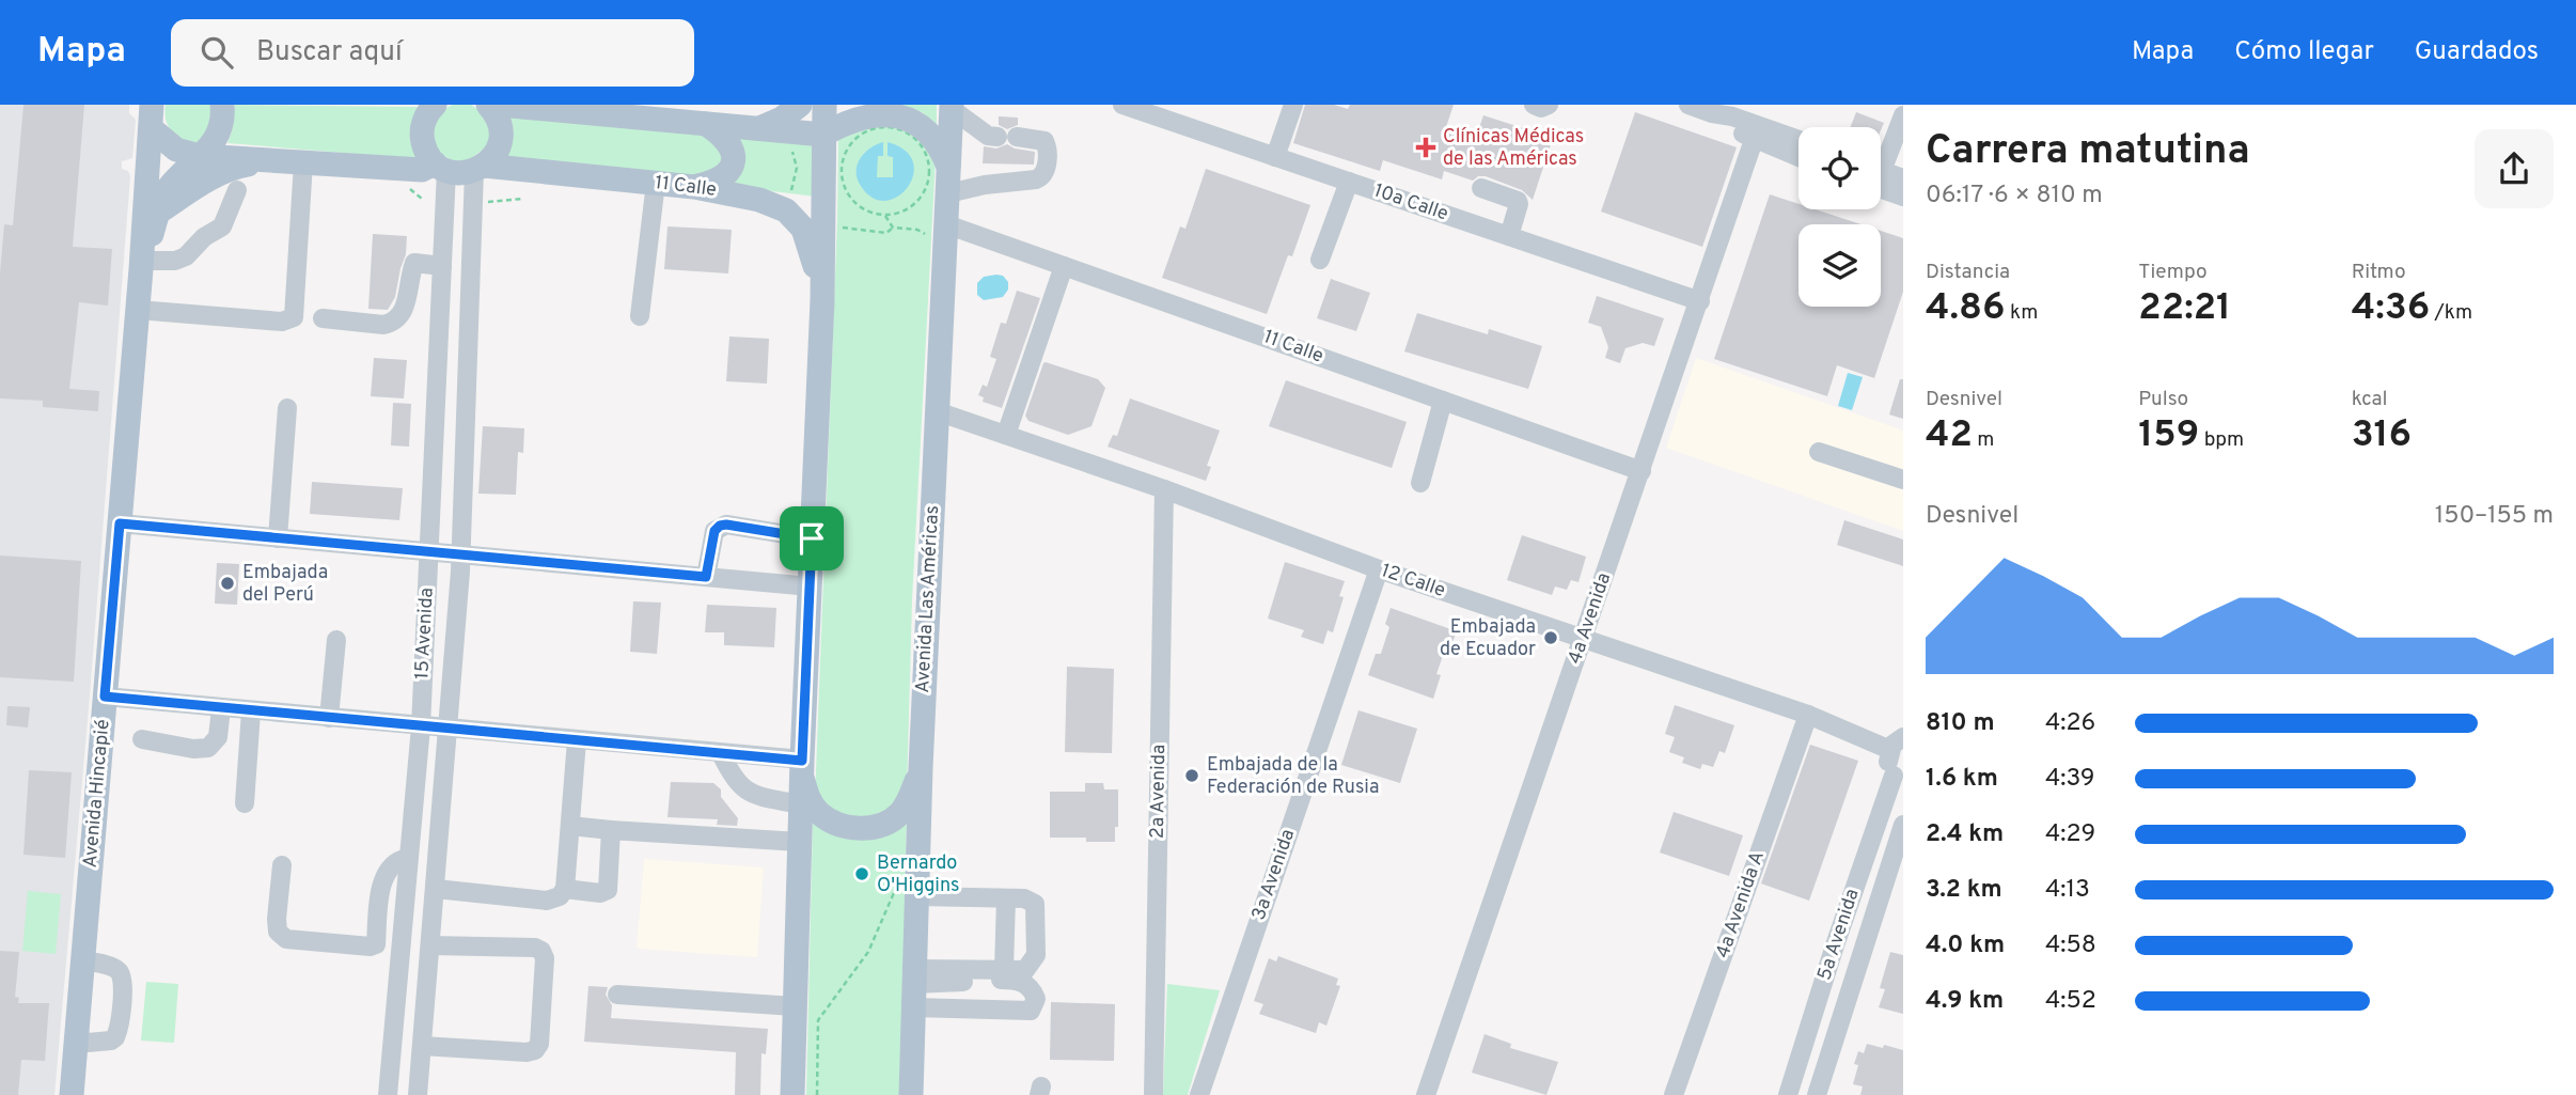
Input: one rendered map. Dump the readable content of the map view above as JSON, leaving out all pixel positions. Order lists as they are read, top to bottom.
{
  "streets": {
    "main road": ["11 Calle", "Avenida Las Américas", "Avenida Hincapié"],
    "street": [
      "10a Calle",
      "12 Calle",
      "4a Avenida",
      "15 Avenida",
      "2a Avenida",
      "3a Avenida",
      "4a Avenida A",
      "5a Avenida"
    ]
  },
  "crossings": [
    ["11 Calle", "Avenida Las Américas"],
    ["11 Calle", "4a Avenida"],
    ["11 Calle", "15 Avenida"],
    ["10a Calle", "4a Avenida"],
    ["12 Calle", "Avenida Las Américas"],
    ["12 Calle", "4a Avenida"],
    ["12 Calle", "2a Avenida"],
    ["12 Calle", "3a Avenida"],
    ["12 Calle", "4a Avenida A"]
  ],
  "places": {
    "health": ["Clínicas Médicas de las Américas"],
    "other": [
      "Embajada del Perú",
      "Embajada de Ecuador",
      "Embajada de la Federación de Rusia",
      "Bernardo O'Higgins"
    ]
  },
  "page": {
    "header": "Mapa",
    "search": "Buscar aquí",
    "nav": ["Mapa", "Cómo llegar", "Guardados"],
    "heading": ["Carrera matutina", "06:17 · 6 × 810 m"],
    "stats": [
      ["Distancia", "4.86 km"],
      ["Tiempo", "22:21"],
      ["Ritmo", "4:36 /km"],
      ["Desnivel", "42 m"],
      ["Pulso", "159 bpm"],
      ["kcal", "316"]
    ],
    "chart": ["Desnivel", "150–155 m"],
    "list": [
      {
        "name": "810 m",
        "note": "4:26"
      },
      {
        "name": "1.6 km",
        "note": "4:39"
      },
      {
        "name": "2.4 km",
        "note": "4:29"
      },
      {
        "name": "3.2 km",
        "note": "4:13"
      },
      {
        "name": "4.0 km",
        "note": "4:58"
      },
      {
        "name": "4.9 km",
        "note": "4:52"
      }
    ]
  }
}
